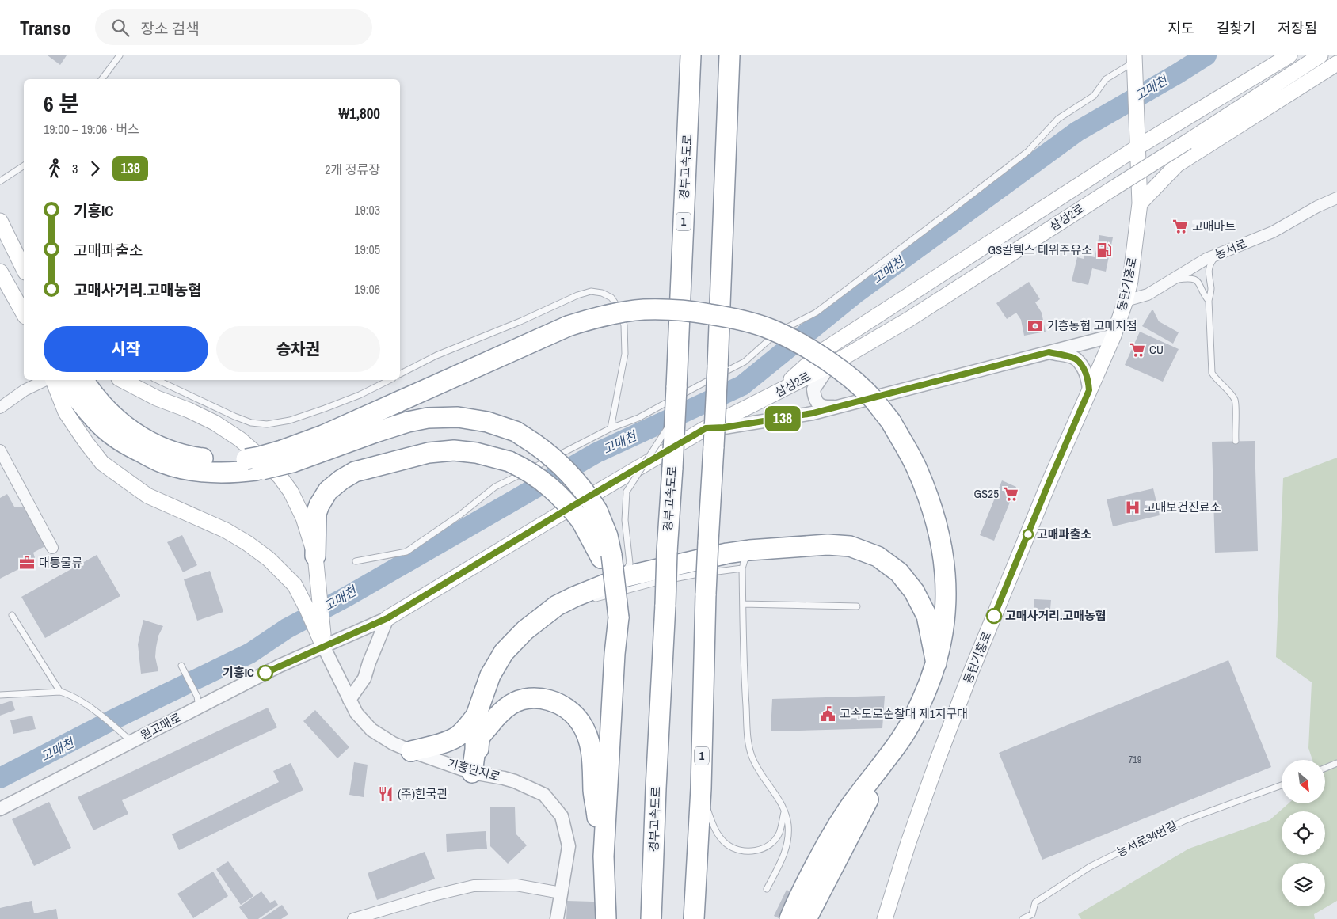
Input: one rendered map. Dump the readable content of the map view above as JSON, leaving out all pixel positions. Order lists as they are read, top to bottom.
{
  "streets": {
    "highway": ["경부고속도로", "1"],
    "main road": ["삼성2로", "동탄기흥로"],
    "street": ["농서로", "원고매로", "기흥단지로"],
    "lane": ["농서로34번길"]
  },
  "crossings": [
    ["삼성2로", "원고매로"],
    ["삼성2로", "기흥단지로"],
    ["농서로", "동탄기흥로"],
    ["원고매로", "기흥단지로"]
  ],
  "water": ["고매천"],
  "places": {
    "supermarket": ["고매마트", "CU", "GS25"],
    "fuel station": ["GS칼텍스 태위주유소"],
    "bank": ["기흥농협 고매지점"],
    "hospital": ["고매보건진료소"],
    "other": ["고매파출소", "고매사거리.고매농협", "기흥IC"],
    "office": ["대통물류"],
    "public building": ["고속도로순찰대 제1지구대"],
    "restaurant": ["(주)한국관"]
  },
  "lines": ["bus line 138"],
  "house_numbers": ["719"],
  "north": "bottom right",
  "page": {
    "header": "Transo",
    "search": "장소 검색",
    "nav": ["지도", "길찾기", "저장됨"],
    "on_map": "138",
    "heading": ["6 분", "19:00 – 19:06 · 버스", "₩1,800"],
    "legs": ["3", "138", "2개 정류장"],
    "list": [
      {
        "name": "기흥IC",
        "value": "19:03"
      },
      {
        "name": "고매파출소",
        "value": "19:05"
      },
      {
        "name": "고매사거리.고매농협",
        "value": "19:06"
      }
    ],
    "buttons": ["시작", "승차권"]
  }
}
